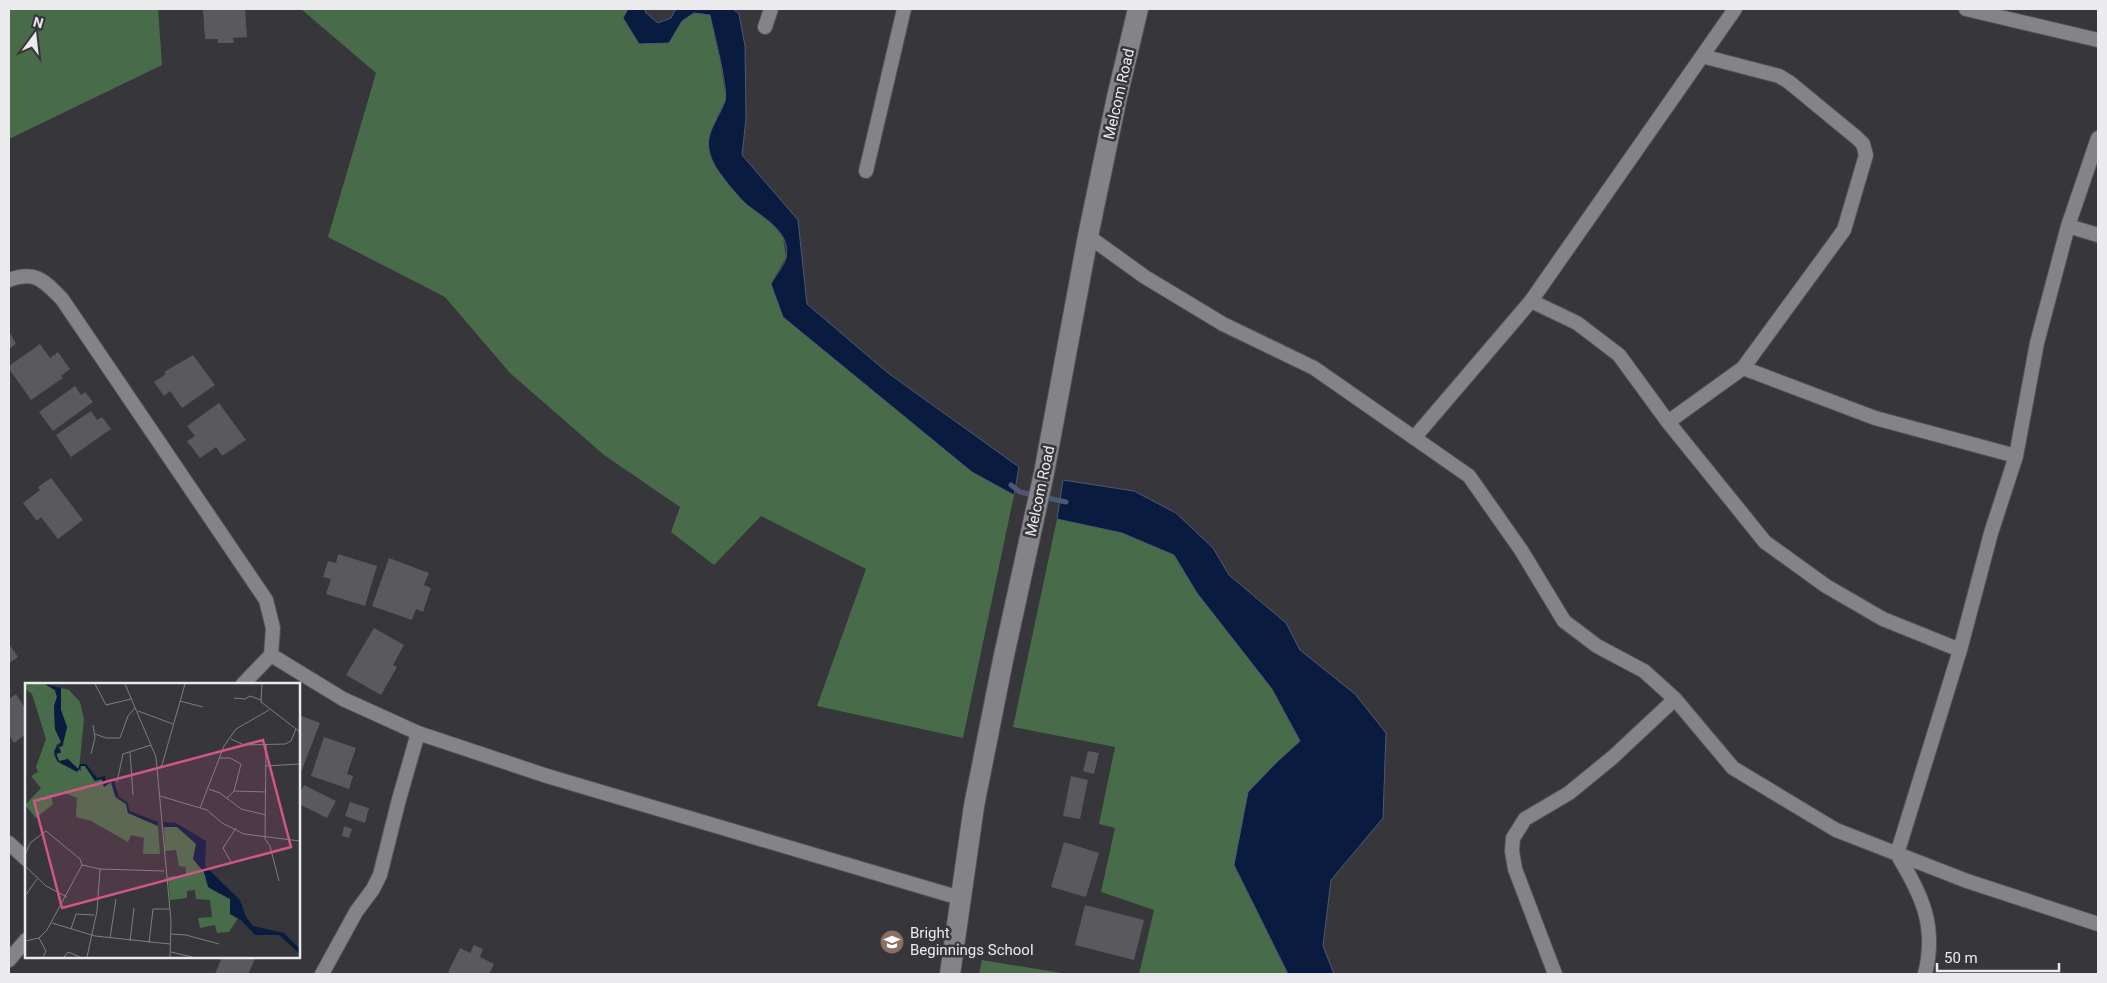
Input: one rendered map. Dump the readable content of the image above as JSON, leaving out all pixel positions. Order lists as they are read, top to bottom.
{
  "streets": {
    "main road": ["Melcom Road"]
  },
  "places": {
    "school or university": ["Bright Beginnings School"]
  },
  "scale_bar": "50 m",
  "north": "top"
}
